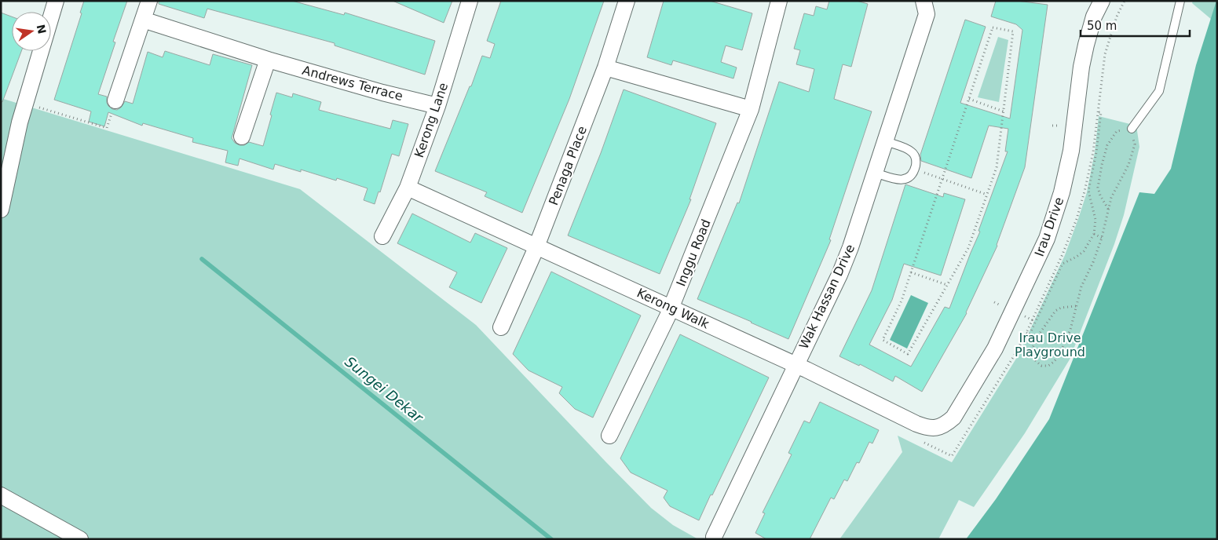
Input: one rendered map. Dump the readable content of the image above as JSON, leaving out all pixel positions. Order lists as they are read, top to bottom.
{
  "streets": {
    "street": [
      "Andrews Terrace",
      "Kerong Lane",
      "Penaga Place",
      "Irau Drive",
      "Inggu Road",
      "Wak Hassan Drive",
      "Kerong Walk"
    ]
  },
  "crossings": [
    ["Andrews Terrace", "Kerong Lane"],
    ["Kerong Lane", "Kerong Walk"],
    ["Penaga Place", "Kerong Walk"],
    ["Irau Drive", "Kerong Walk"],
    ["Inggu Road", "Kerong Walk"],
    ["Wak Hassan Drive", "Kerong Walk"]
  ],
  "water": ["Sungei Dekar"],
  "parks": ["Irau Drive Playground"],
  "scale_bar": "50 m",
  "north": "right"
}
